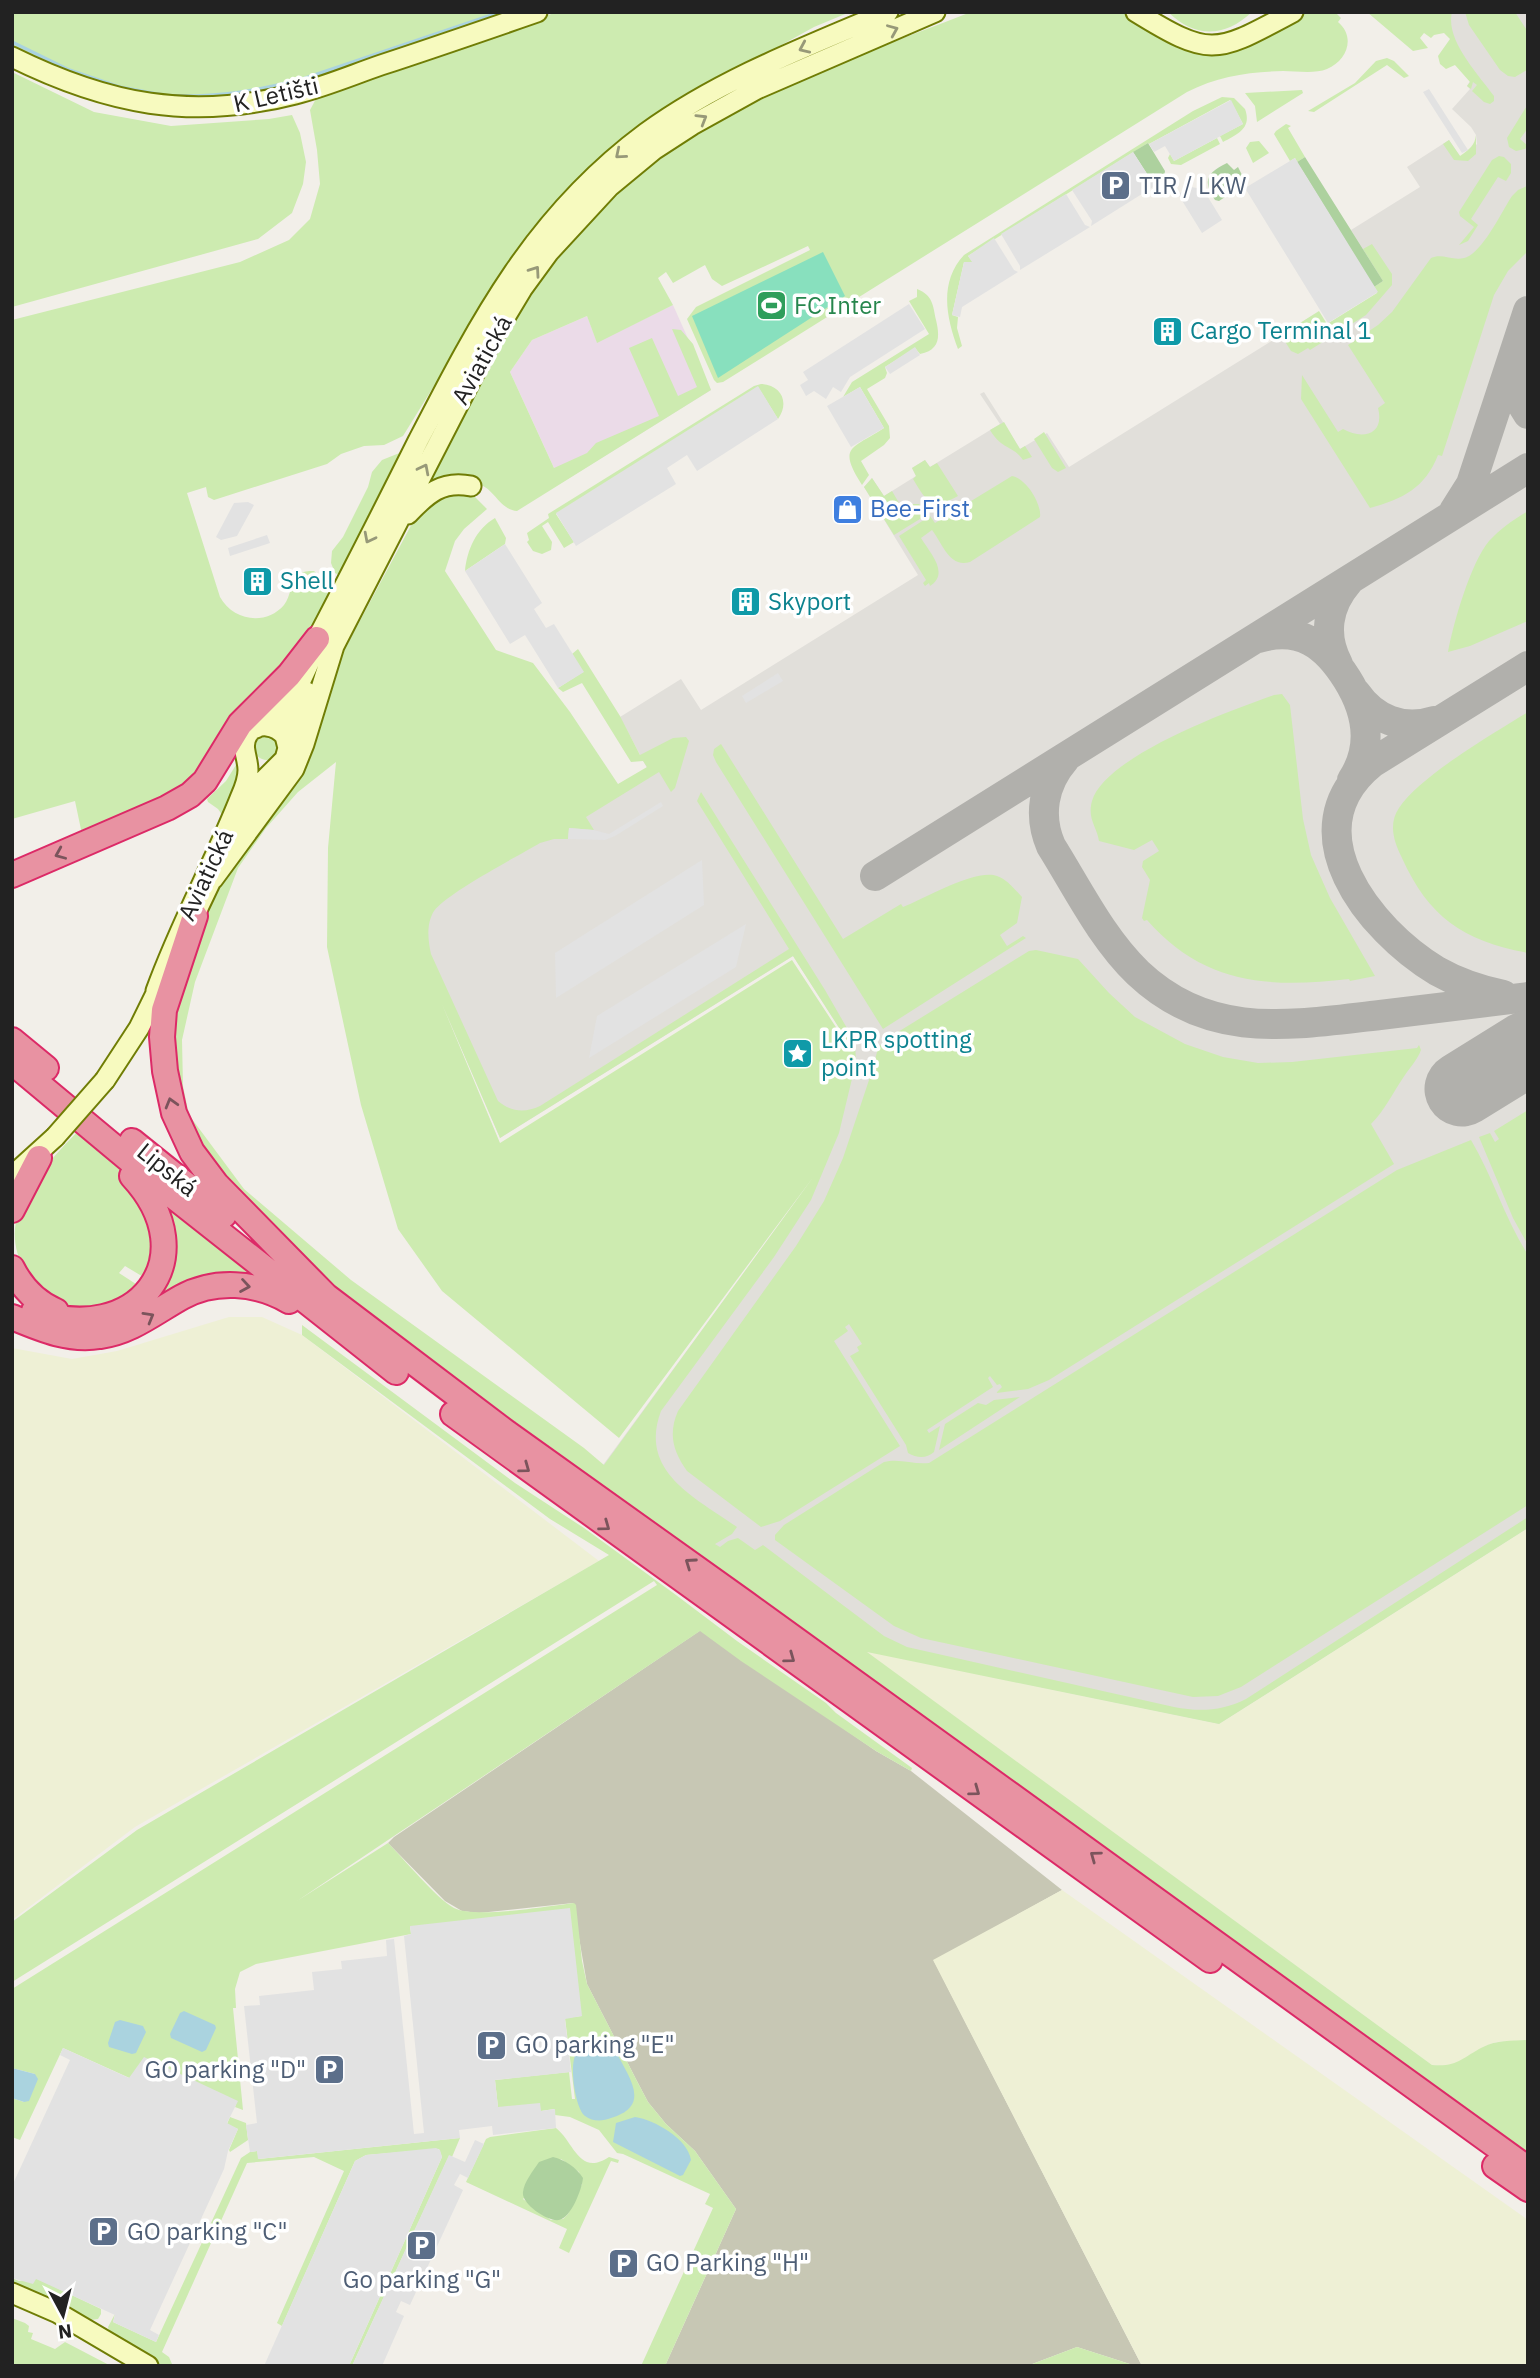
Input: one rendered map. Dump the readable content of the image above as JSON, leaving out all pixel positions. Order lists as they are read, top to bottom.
{
  "streets": {
    "highway": ["Lipská"],
    "main road": ["K Letišti", "Aviatická"]
  },
  "places": {
    "parking": [
      "TIR / LKW",
      "GO parking \"E\"",
      "GO parking \"D\"",
      "GO parking \"C\"",
      "Go parking \"G\"",
      "GO Parking \"H\""
    ],
    "sports": ["FC Inter"],
    "building": ["Cargo Terminal 1", "Shell", "Skyport"],
    "shop": ["Bee-First"],
    "place": ["LKPR spotting point"]
  },
  "north": "bottom"
}
